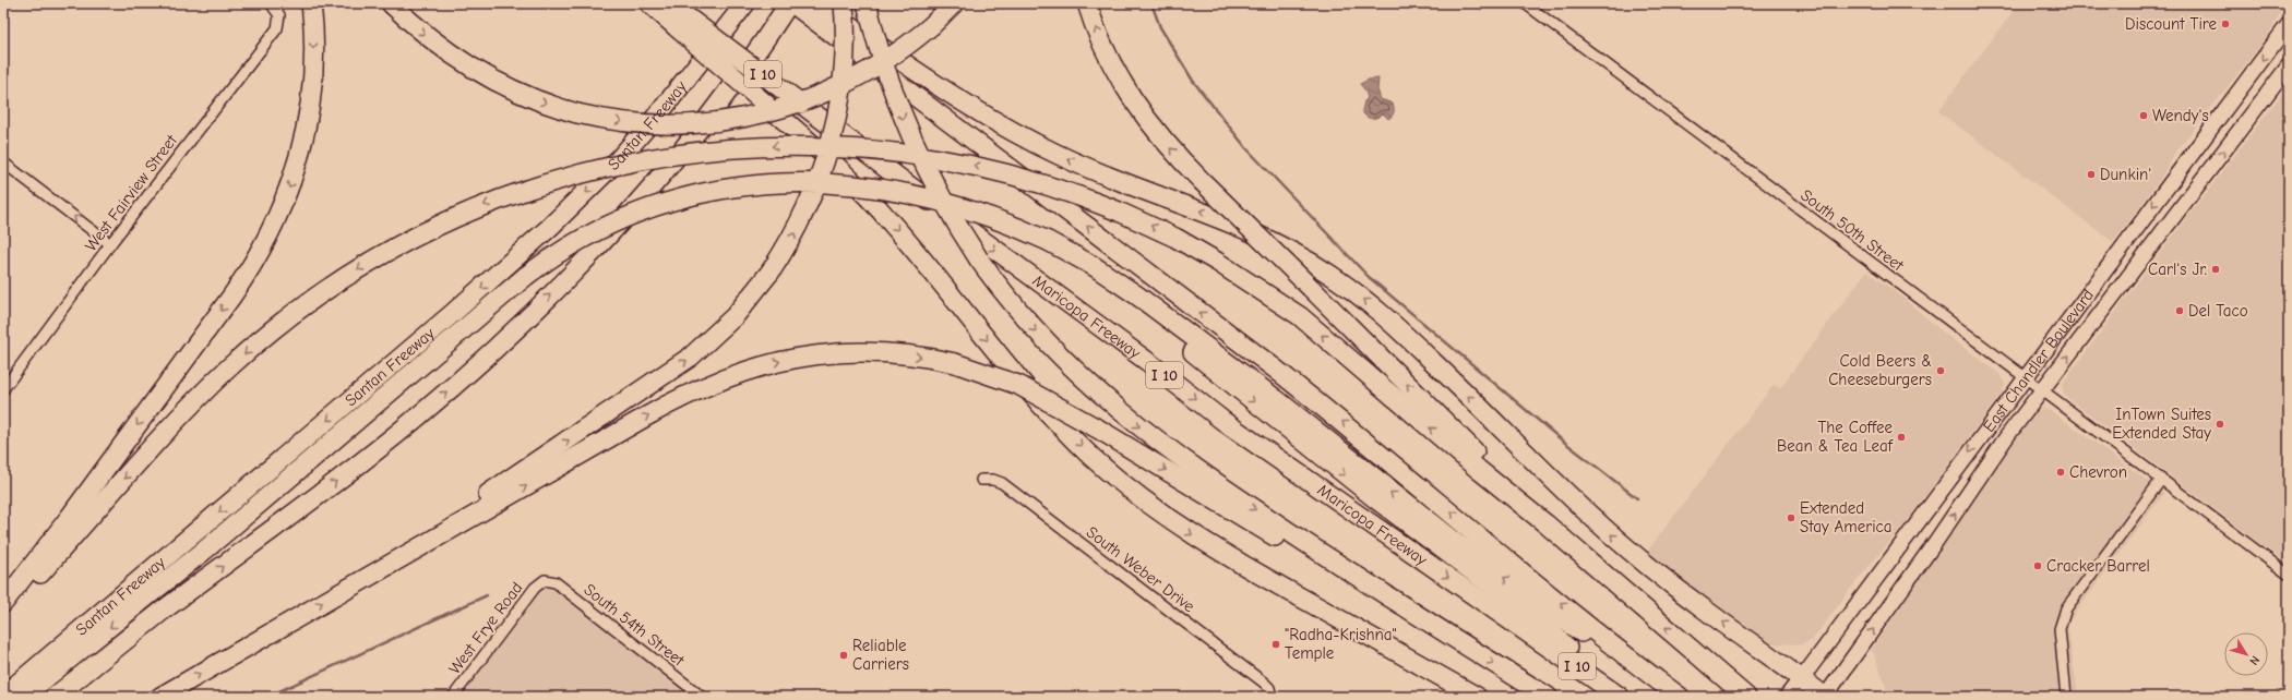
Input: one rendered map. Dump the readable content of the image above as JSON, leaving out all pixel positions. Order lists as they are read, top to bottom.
{
  "streets": {
    "highway": ["I 10", "Santan Freeway", "Maricopa Freeway"],
    "main road": ["East Chandler Boulevard"],
    "street": [
      "West Fairview Street",
      "South 50th Street",
      "South Weber Drive",
      "South 54th Street",
      "West Frye Road"
    ]
  },
  "crossings": [
    ["South 50th Street", "East Chandler Boulevard"],
    ["South 54th Street", "West Frye Road"]
  ],
  "places": [
    "Discount Tire",
    "Wendy's",
    "Dunkin'",
    "Carl's Jr.",
    "Del Taco",
    "Cold Beers & Cheeseburgers",
    "InTown Suites Extended Stay",
    "The Coffee Bean & Tea Leaf",
    "Chevron",
    "Extended Stay America",
    "Cracker Barrel",
    "\"Radha-Krishna\" Temple",
    "Reliable Carriers"
  ],
  "north": "bottom right"
}
